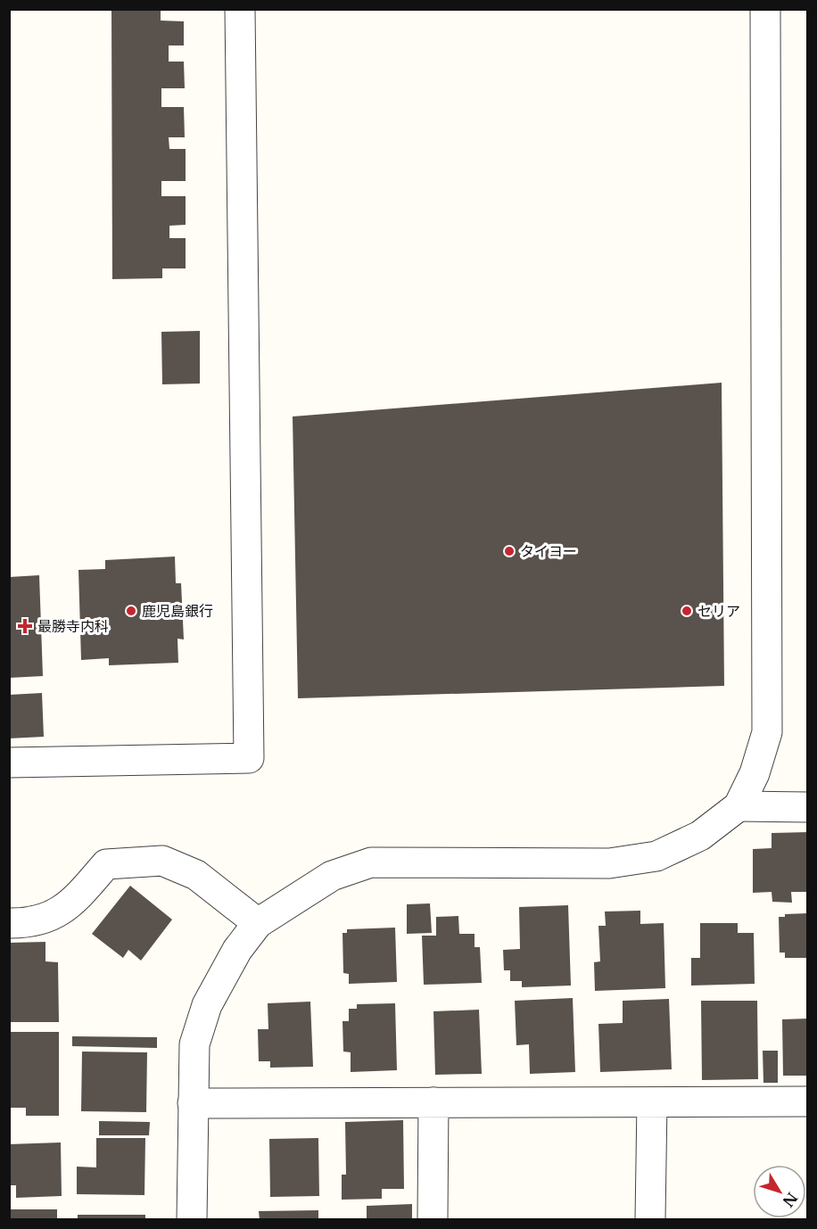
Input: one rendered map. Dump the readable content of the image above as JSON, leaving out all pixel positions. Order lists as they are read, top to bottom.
{
  "places": {
    "other": ["タイヨー", "鹿児島銀行", "セリア"],
    "health": ["最勝寺内科"]
  },
  "north": "bottom right"
}
